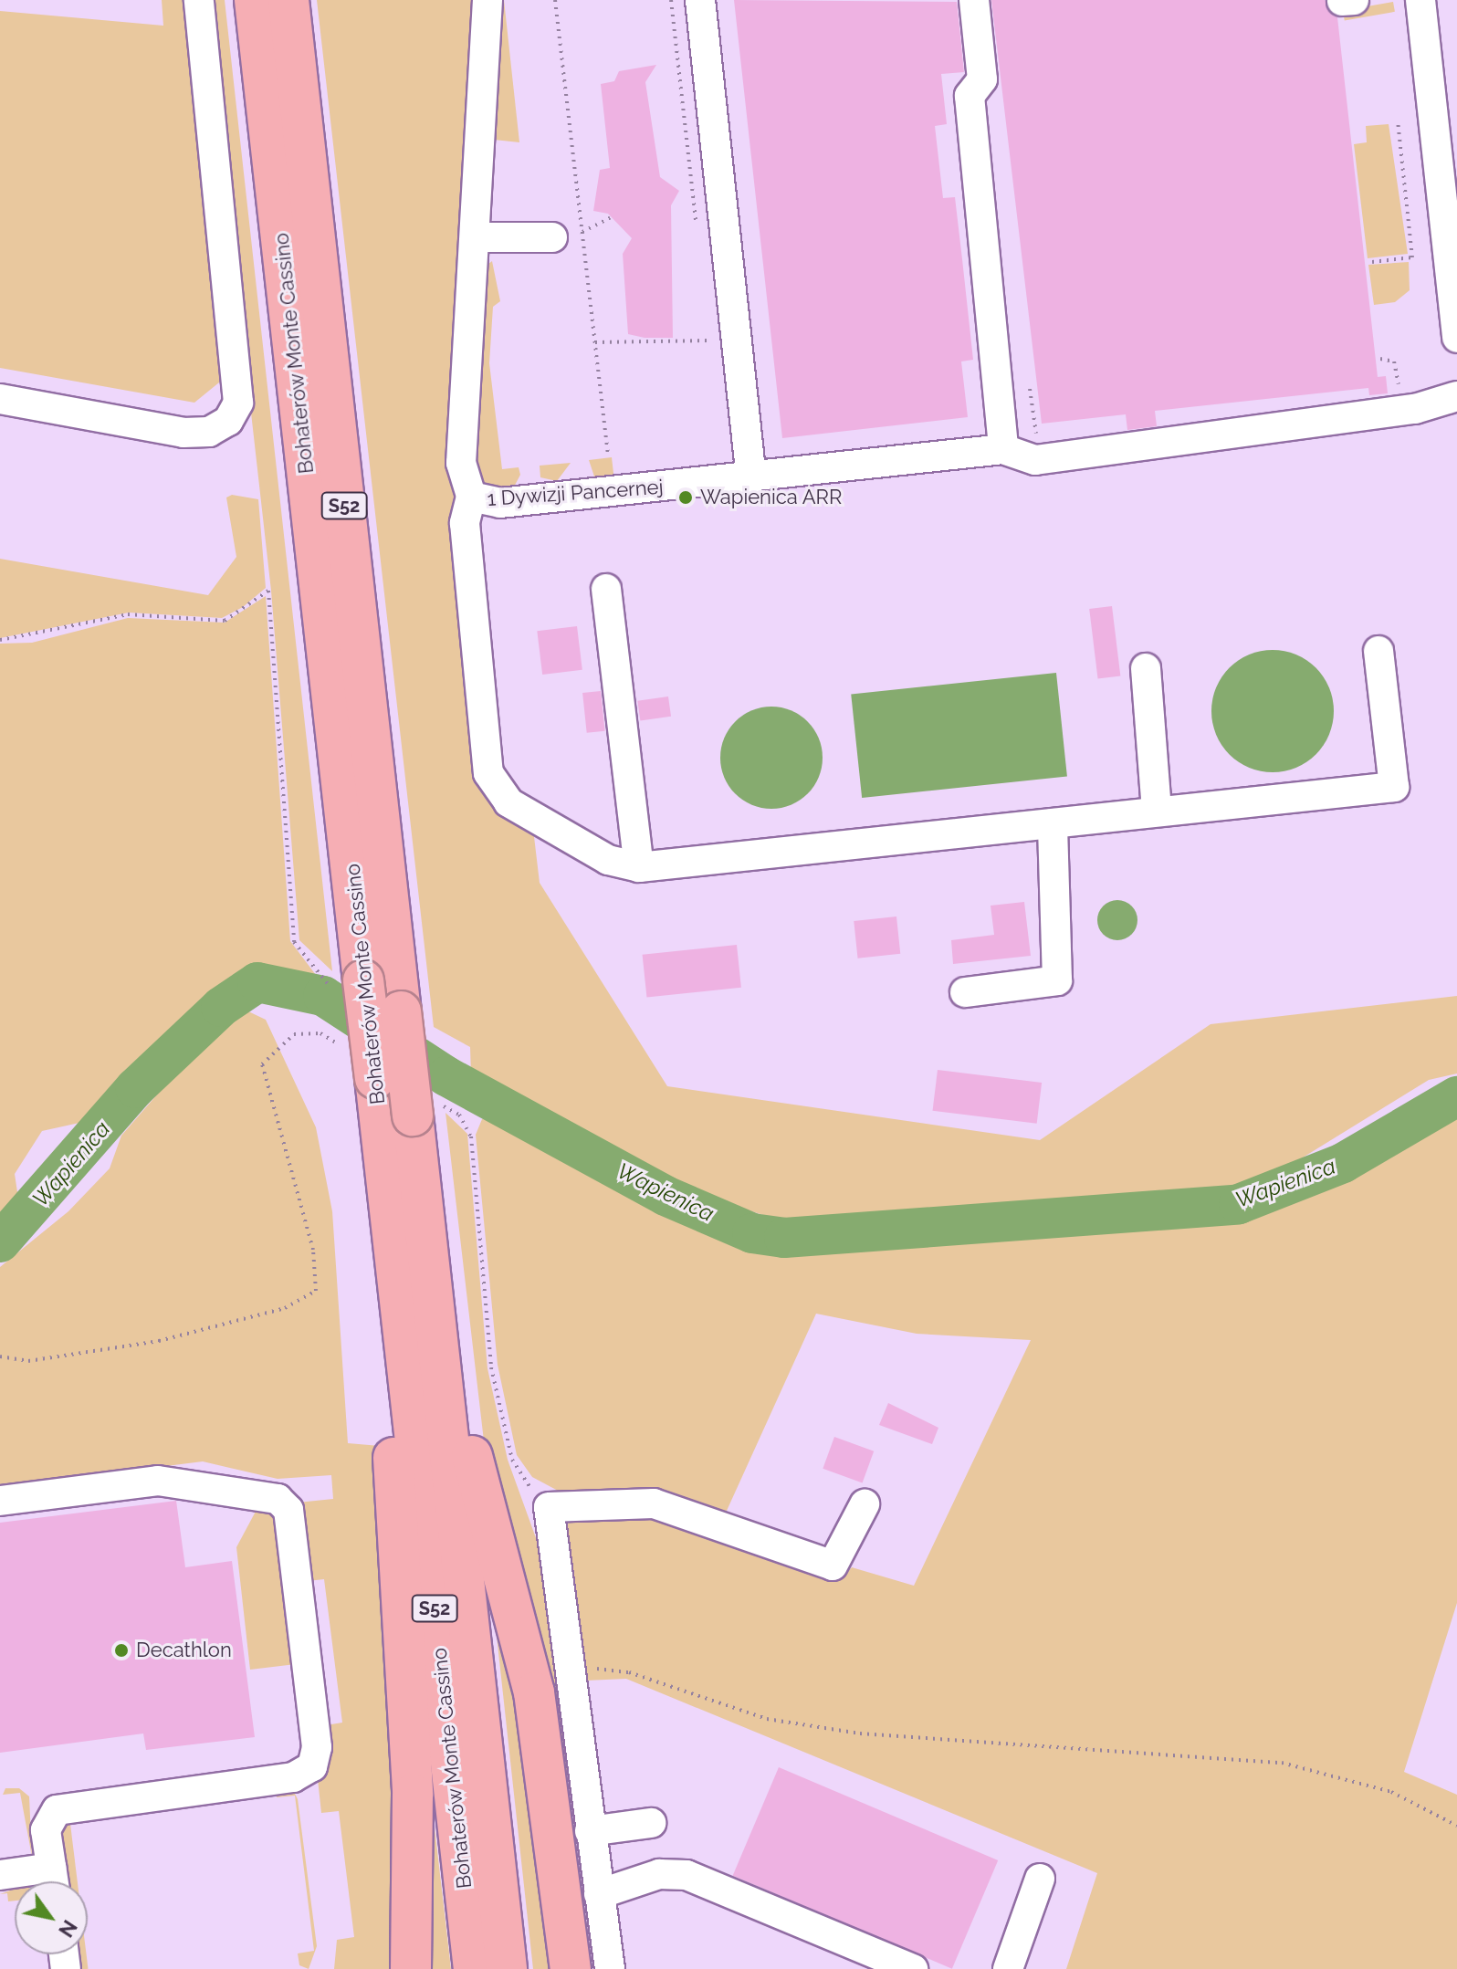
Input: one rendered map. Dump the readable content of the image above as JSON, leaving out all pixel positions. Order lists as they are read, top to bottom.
{
  "streets": {
    "highway": ["Bohaterów Monte Cassino", "S52"],
    "street": ["1 Dywizji Pancernej"]
  },
  "water": ["Wapienica"],
  "places": ["Wapienica ARR", "Decathlon"],
  "north": "bottom right"
}
